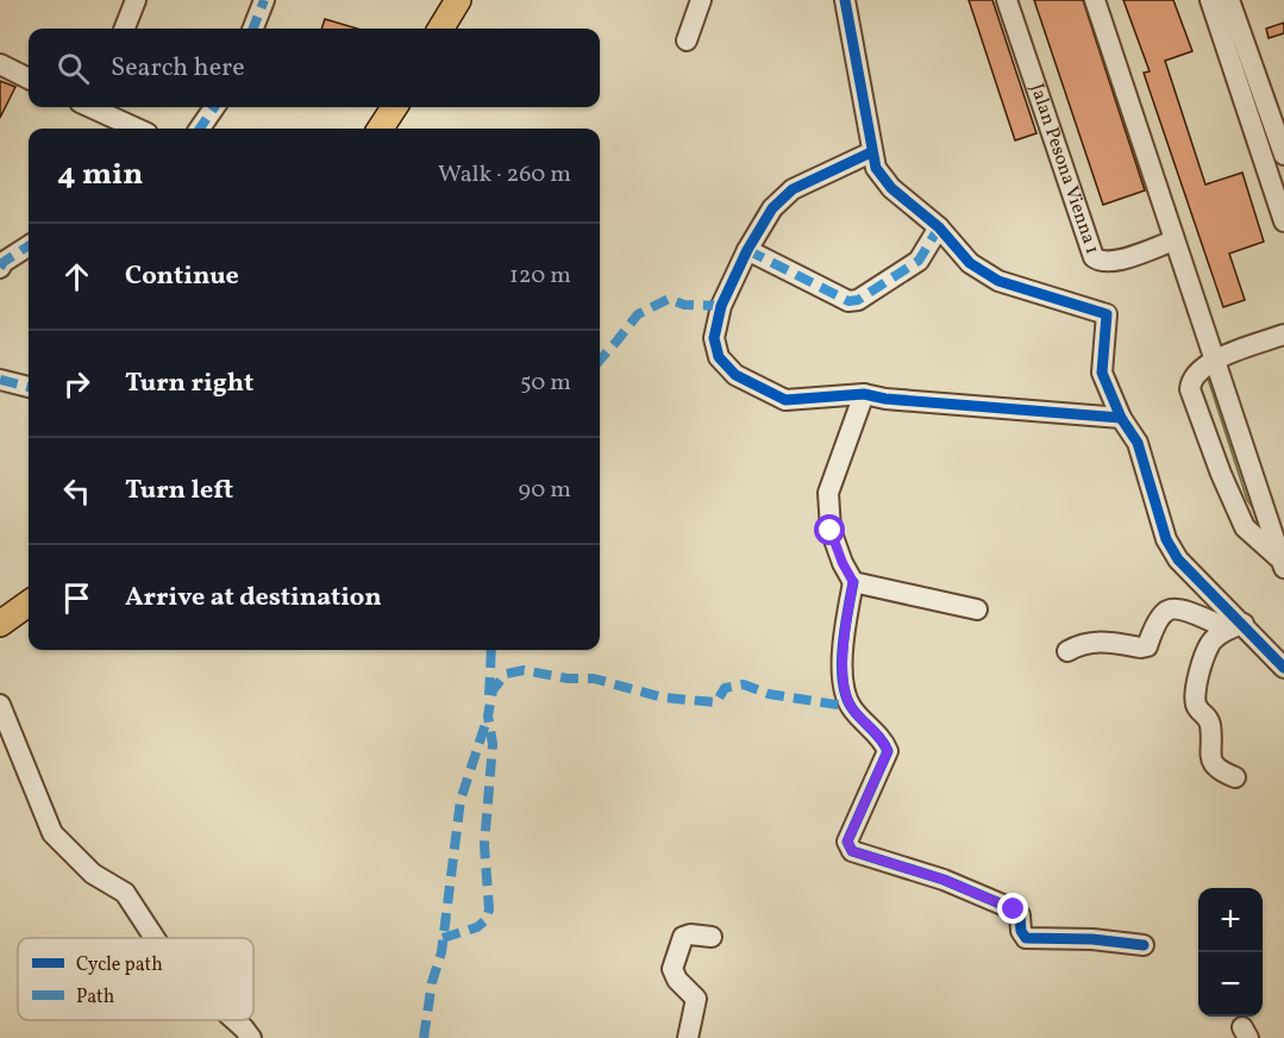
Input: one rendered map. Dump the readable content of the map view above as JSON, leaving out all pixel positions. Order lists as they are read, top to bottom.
{
  "streets": {
    "street": ["Jalan Pesona Vienna 1"]
  },
  "legend": ["Cycle path", "Path"],
  "page": {
    "search": "Search here",
    "heading": ["4 min", "Walk · 260 m"],
    "list": [
      ["Continue", "120 m"],
      ["Turn right", "50 m"],
      ["Turn left", "90 m"],
      "Arrive at destination"
    ],
    "map_buttons": ["+", "−"]
  }
}
